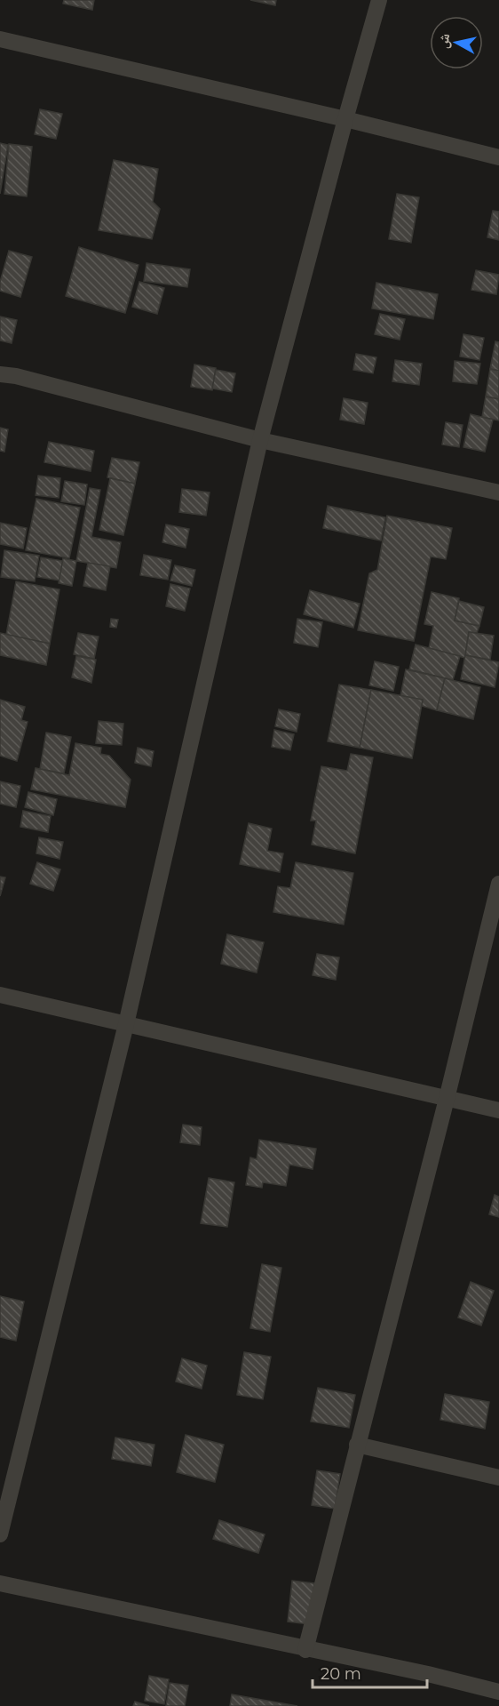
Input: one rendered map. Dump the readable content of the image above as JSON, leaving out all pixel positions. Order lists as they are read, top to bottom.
{
  "scale_bar": "20 m",
  "north": "left"
}
